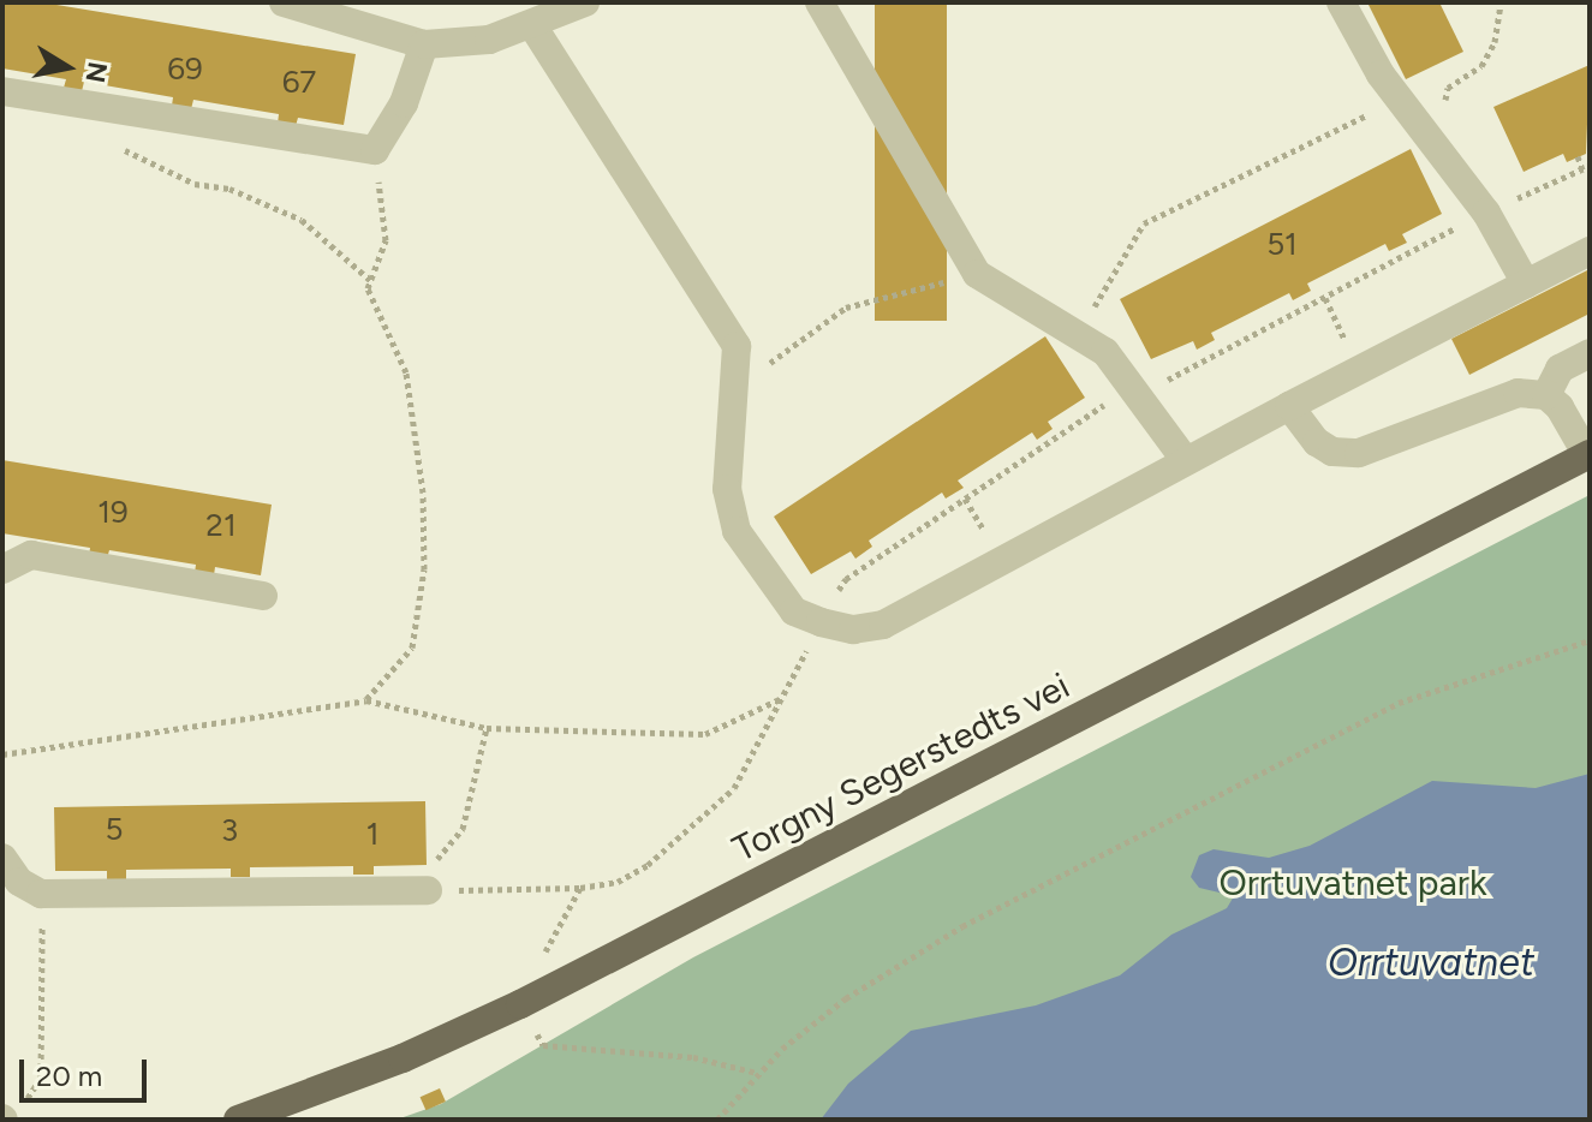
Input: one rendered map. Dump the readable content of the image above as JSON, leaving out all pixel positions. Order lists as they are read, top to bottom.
{
  "streets": {
    "main road": ["Torgny Segerstedts vei"]
  },
  "water": ["Orrtuvatnet"],
  "parks": ["Orrtuvatnet park"],
  "house_numbers": [
    "69",
    "67",
    "51",
    "19",
    "21",
    "5",
    "3",
    "1"
  ],
  "scale_bar": "20 m",
  "north": "right"
}
